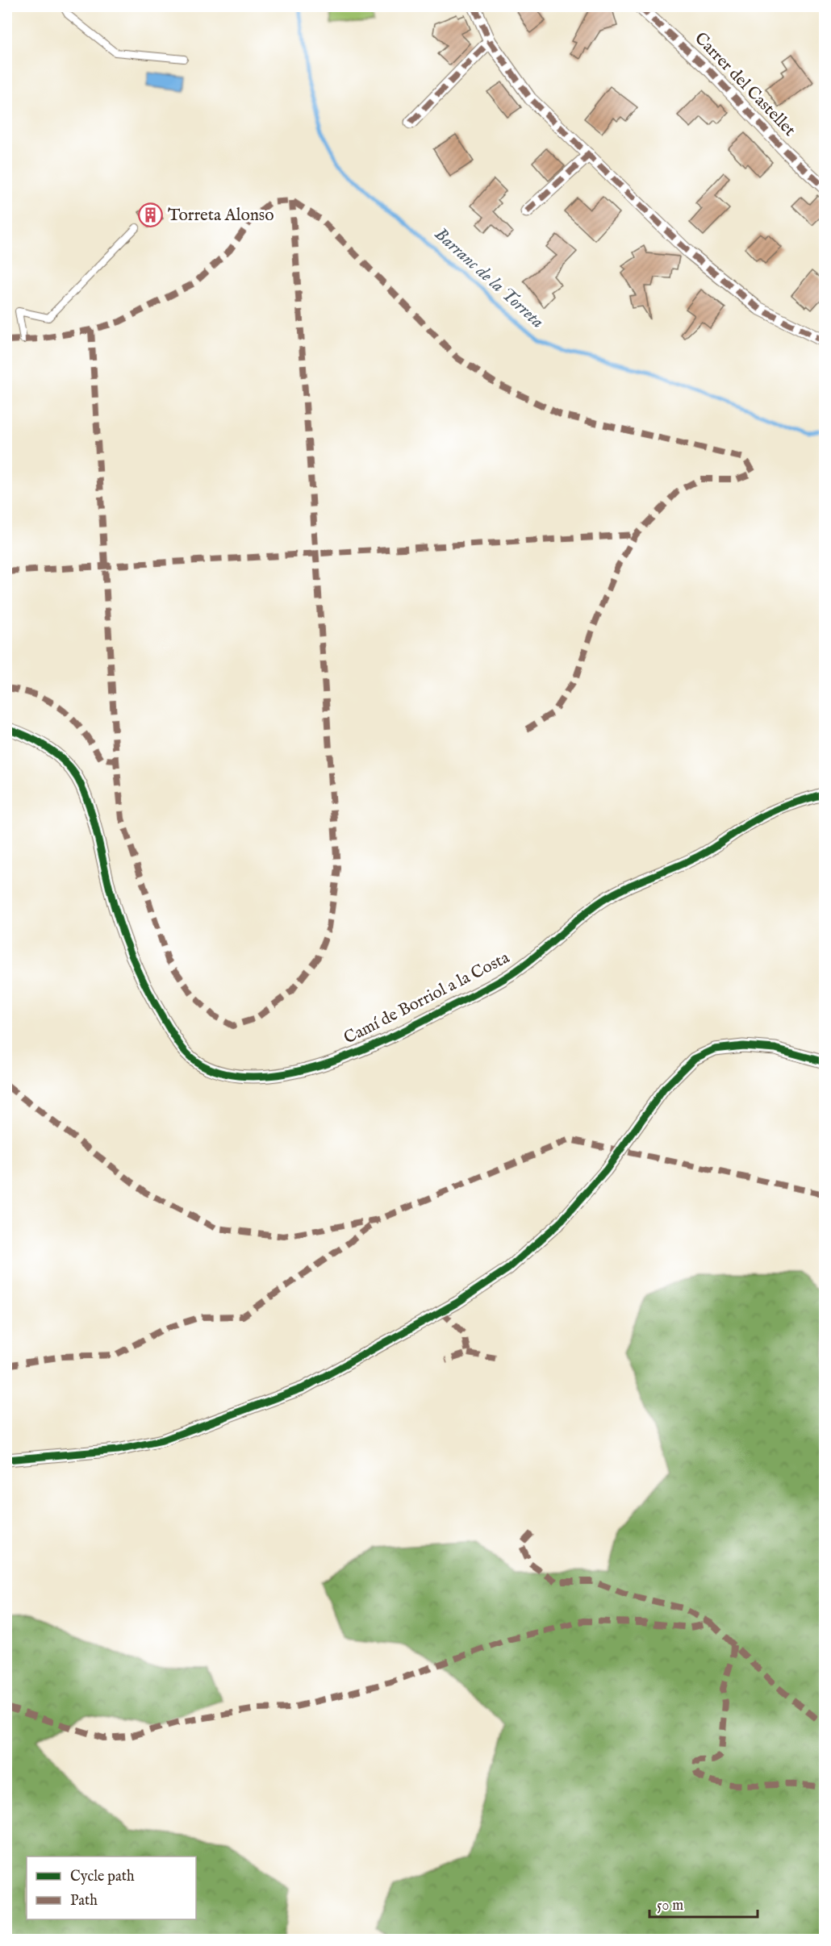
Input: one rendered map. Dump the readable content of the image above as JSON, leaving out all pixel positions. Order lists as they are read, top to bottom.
{
  "streets": {
    "street": ["Carrer del Castellet", "Camí de Borriol a la Costa"]
  },
  "water": ["Barranc de la Torreta"],
  "places": {
    "building": ["Torreta Alonso"]
  },
  "legend": ["Cycle path", "Path"],
  "scale_bar": "50 m"
}
